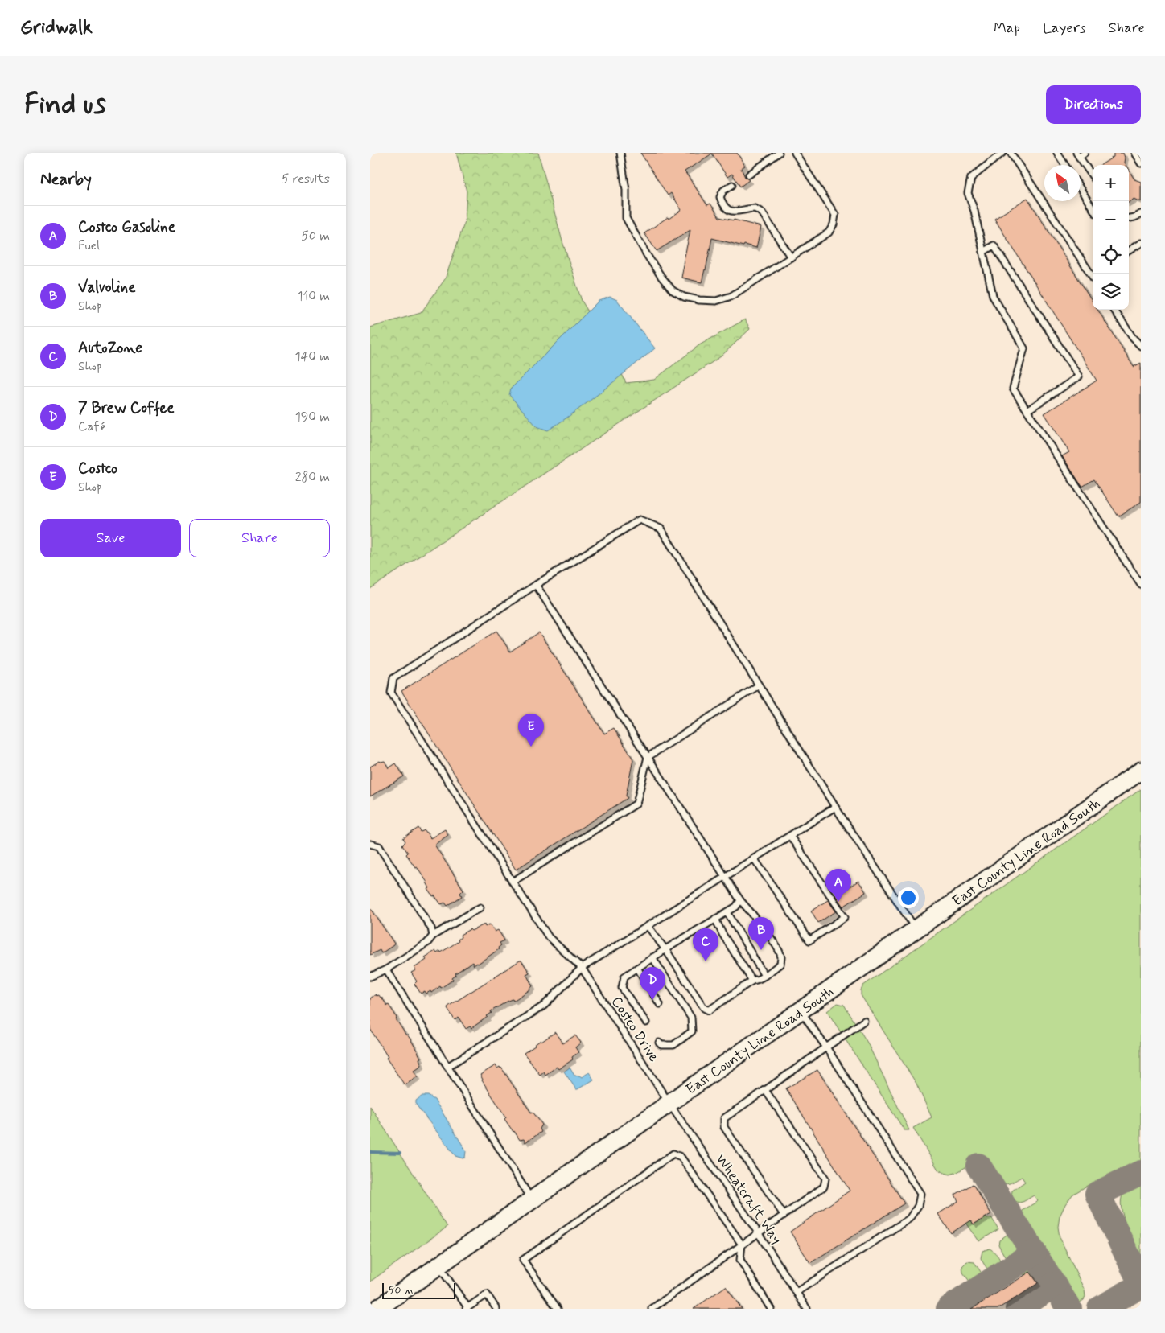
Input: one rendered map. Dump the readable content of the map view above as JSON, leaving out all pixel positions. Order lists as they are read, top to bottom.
{
  "streets": {
    "main road": ["East County Line Road South"],
    "lane": ["Costco Drive", "Wheatcraft Way"]
  },
  "crossings": [
    ["East County Line Road South", "Costco Drive"],
    ["East County Line Road South", "Wheatcraft Way"],
    ["Costco Drive", "Wheatcraft Way"]
  ],
  "scale_bar": "50 m",
  "north": "top left",
  "page": {
    "header": "Gridwalk",
    "nav": ["Map", "Layers", "Share"],
    "buttons": [
      "Directions",
      ["Save", "Share"]
    ],
    "title": "Find us",
    "heading": ["Nearby", "5 results"],
    "map_buttons": ["+", "−"],
    "list": [
      {
        "mark": "A",
        "name": "Costco Gasoline",
        "note": "Fuel",
        "value": "50 m"
      },
      {
        "mark": "B",
        "name": "Valvoline",
        "note": "Shop",
        "value": "110 m"
      },
      {
        "mark": "C",
        "name": "AutoZone",
        "note": "Shop",
        "value": "140 m"
      },
      {
        "mark": "D",
        "name": "7 Brew Coffee",
        "note": "Café",
        "value": "190 m"
      },
      {
        "mark": "E",
        "name": "Costco",
        "note": "Shop",
        "value": "280 m"
      }
    ],
    "pins": [
      "E",
      "A",
      "B",
      "C",
      "D"
    ],
    "scale": "50 m"
  }
}
